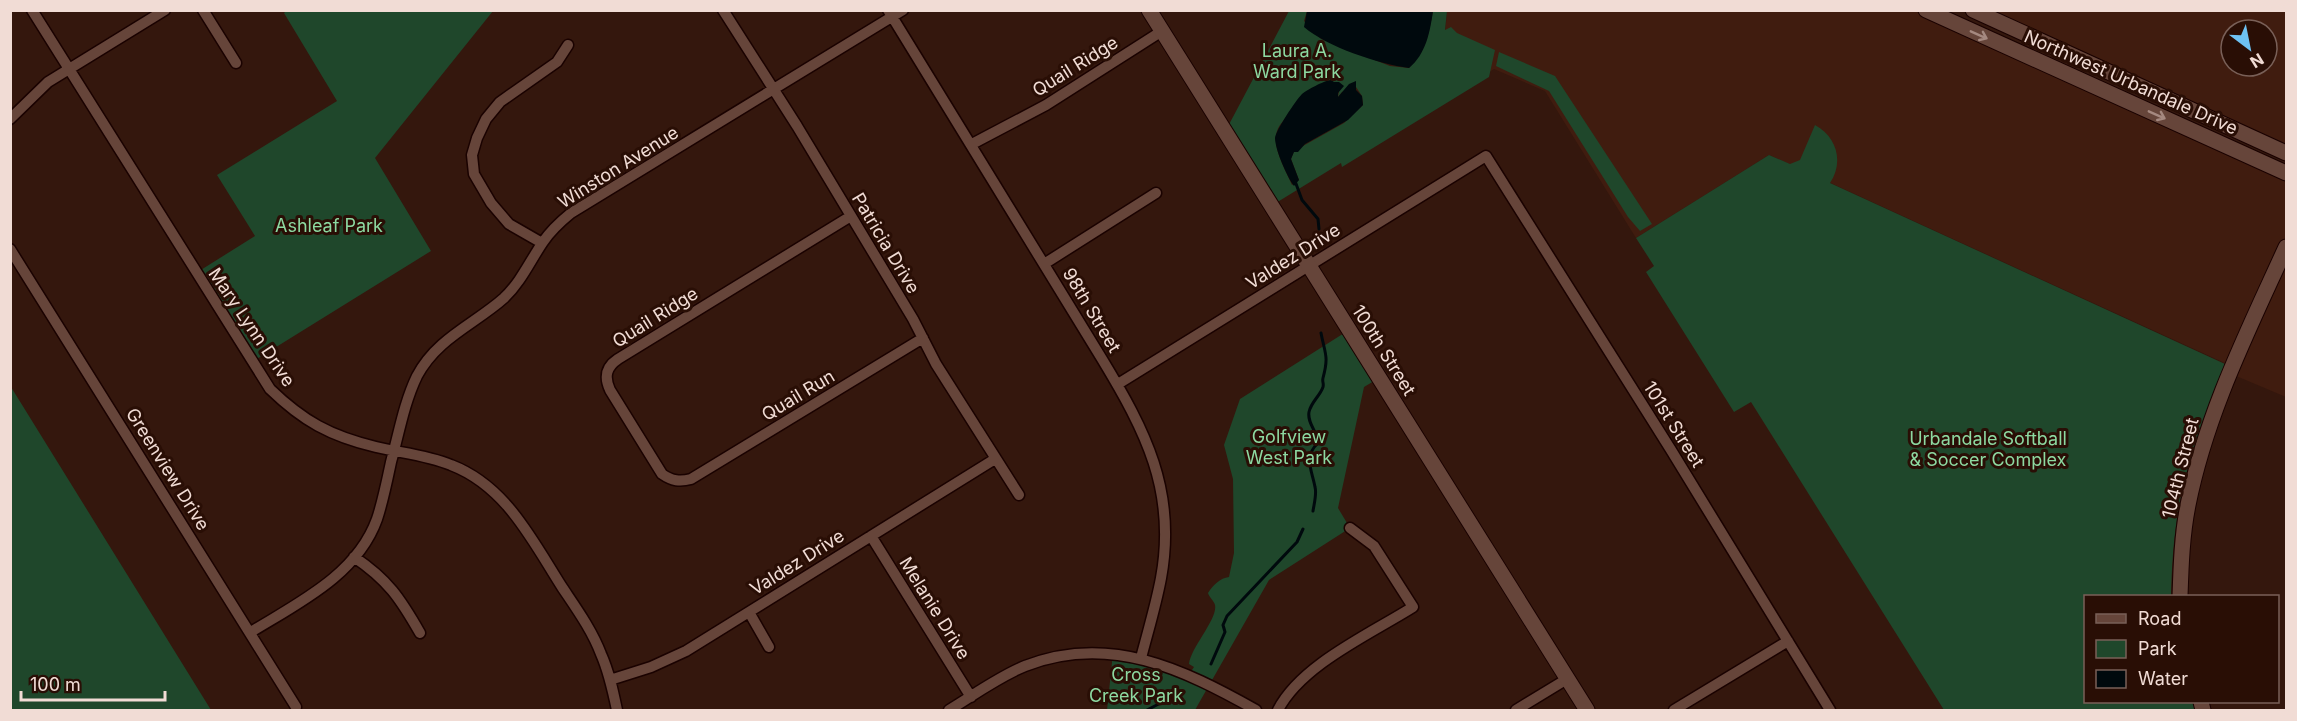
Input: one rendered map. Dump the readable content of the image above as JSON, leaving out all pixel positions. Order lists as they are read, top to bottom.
{
  "streets": {
    "street": [
      "Quail Ridge",
      "Northwest Urbandale Drive",
      "Winston Avenue",
      "Patricia Drive",
      "Valdez Drive",
      "98th Street",
      "Mary Lynn Drive",
      "100th Street",
      "Quail Run",
      "101st Street",
      "104th Street",
      "Greenview Drive",
      "Melanie Drive"
    ]
  },
  "crossings": [
    ["Quail Ridge", "Patricia Drive"],
    ["Quail Ridge", "98th Street"],
    ["Quail Ridge", "100th Street"],
    ["Quail Ridge", "Quail Run"],
    ["Winston Avenue", "Patricia Drive"],
    ["Winston Avenue", "98th Street"],
    ["Winston Avenue", "Mary Lynn Drive"],
    ["Winston Avenue", "Greenview Drive"],
    ["Patricia Drive", "Valdez Drive"],
    ["Patricia Drive", "Quail Run"],
    ["Valdez Drive", "98th Street"],
    ["Valdez Drive", "Mary Lynn Drive"],
    ["Valdez Drive", "100th Street"],
    ["Valdez Drive", "101st Street"],
    ["Valdez Drive", "Melanie Drive"]
  ],
  "parks": [
    "Laura A. Ward Park",
    "Ashleaf Park",
    "Golfview West Park",
    "Urbandale Softball & Soccer Complex",
    "Cross Creek Park"
  ],
  "legend": ["Road", "Park", "Water"],
  "scale_bar": "100 m",
  "north": "bottom right"
}
